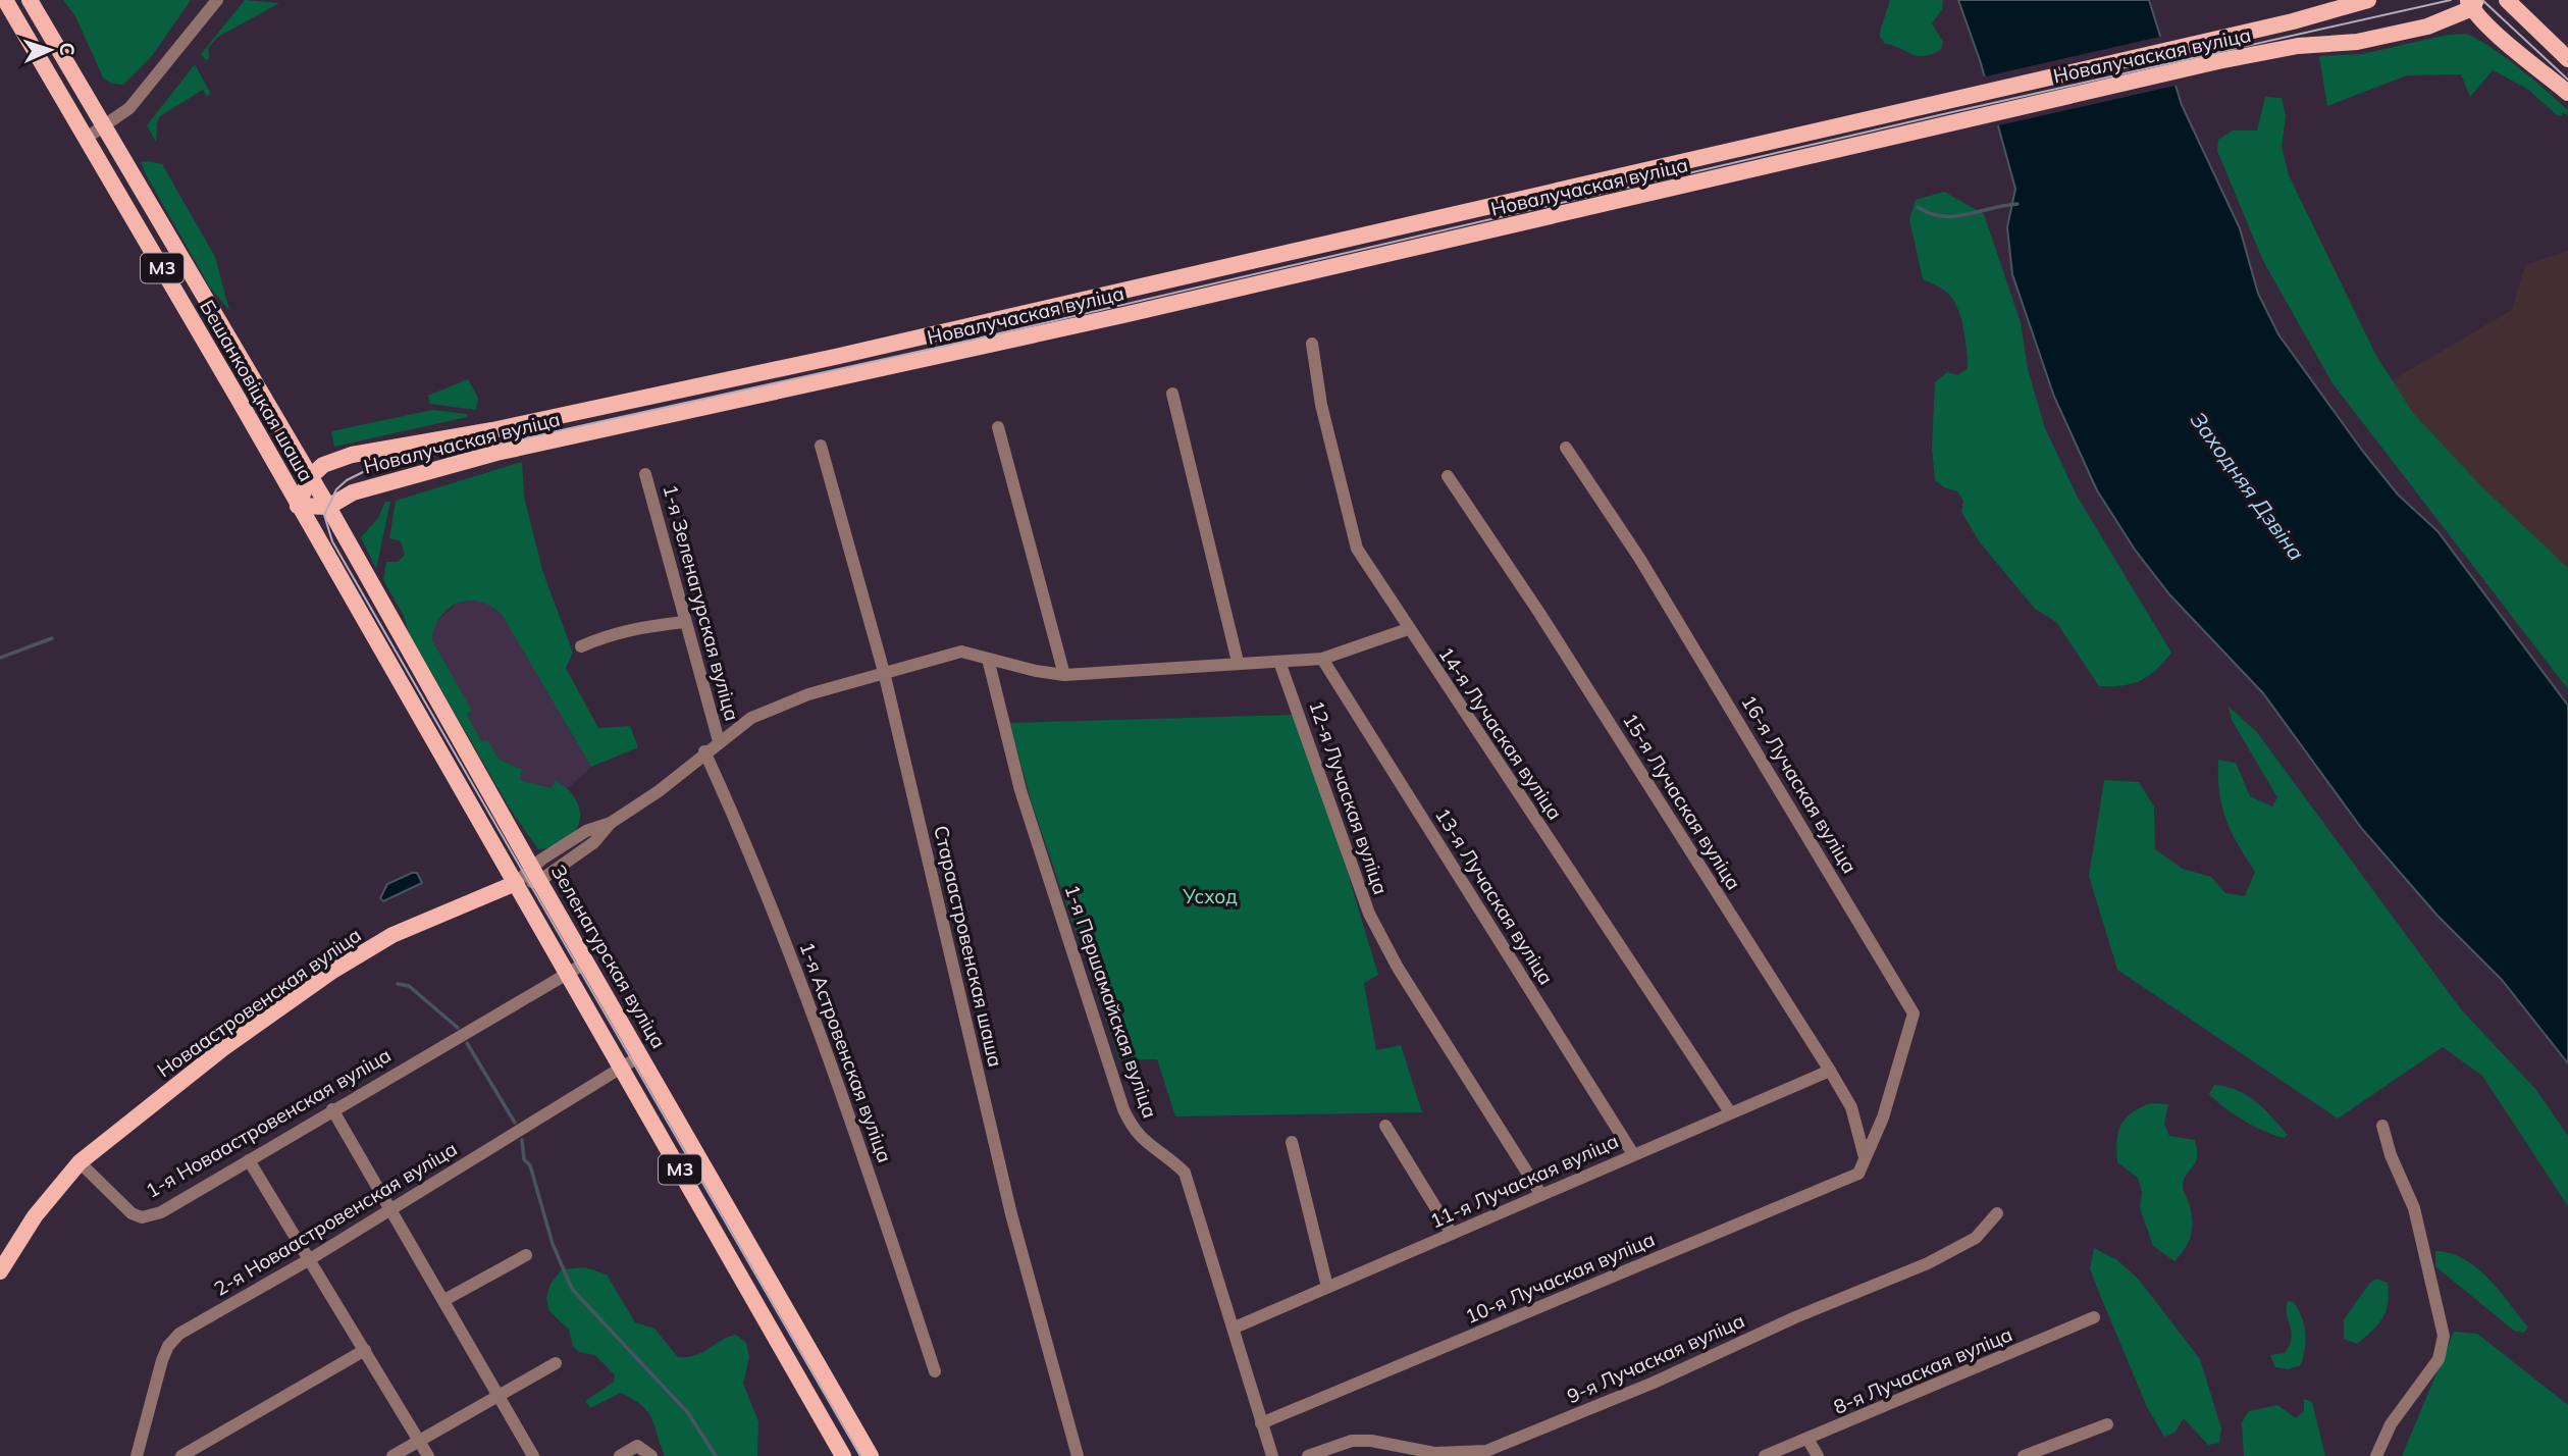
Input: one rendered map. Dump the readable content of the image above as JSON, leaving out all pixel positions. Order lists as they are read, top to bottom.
{
  "streets": {
    "main road": [
      "Новалучаская вуліца",
      "М3",
      "Бешанковіцкая шаша",
      "Зеленагурская вуліца",
      "Новаастровенская вуліца"
    ],
    "street": [
      "1-я Зеленагурская вуліца",
      "14-я Лучаская вуліца",
      "16-я Лучаская вуліца",
      "12-я Лучаская вуліца",
      "15-я Лучаская вуліца",
      "13-я Лучаская вуліца",
      "Стараастровенская шаша",
      "1-я Першамайская вуліца",
      "1-я Астровенская вуліца",
      "1-я Новаастровенская вуліца",
      "11-я Лучаская вуліца",
      "2-я Новаастровенская вуліца",
      "10-я Лучаская вуліца",
      "9-я Лучаская вуліца",
      "8-я Лучаская вуліца"
    ]
  },
  "crossings": [
    ["Новалучаская вуліца", "М3"],
    ["Новалучаская вуліца", "Бешанковіцкая шаша"],
    ["Новалучаская вуліца", "Зеленагурская вуліца"],
    ["М3", "Бешанковіцкая шаша"],
    ["М3", "Новаастровенская вуліца"],
    ["М3", "1-я Новаастровенская вуліца"],
    ["М3", "2-я Новаастровенская вуліца"],
    ["Бешанковіцкая шаша", "Зеленагурская вуліца"],
    ["14-я Лучаская вуліца", "11-я Лучаская вуліца"],
    ["16-я Лучаская вуліца", "15-я Лучаская вуліца"],
    ["16-я Лучаская вуліца", "10-я Лучаская вуліца"],
    ["12-я Лучаская вуліца", "11-я Лучаская вуліца"],
    ["15-я Лучаская вуліца", "11-я Лучаская вуліца"],
    ["15-я Лучаская вуліца", "10-я Лучаская вуліца"],
    ["13-я Лучаская вуліца", "11-я Лучаская вуліца"],
    ["Зеленагурская вуліца", "1-я Новаастровенская вуліца"],
    ["Зеленагурская вуліца", "2-я Новаастровенская вуліца"],
    ["1-я Першамайская вуліца", "11-я Лучаская вуліца"],
    ["1-я Першамайская вуліца", "10-я Лучаская вуліца"],
    ["Новаастровенская вуліца", "1-я Новаастровенская вуліца"]
  ],
  "water": ["Заходняя Дзвіна"],
  "parks": ["Усход"],
  "north": "right"
}
